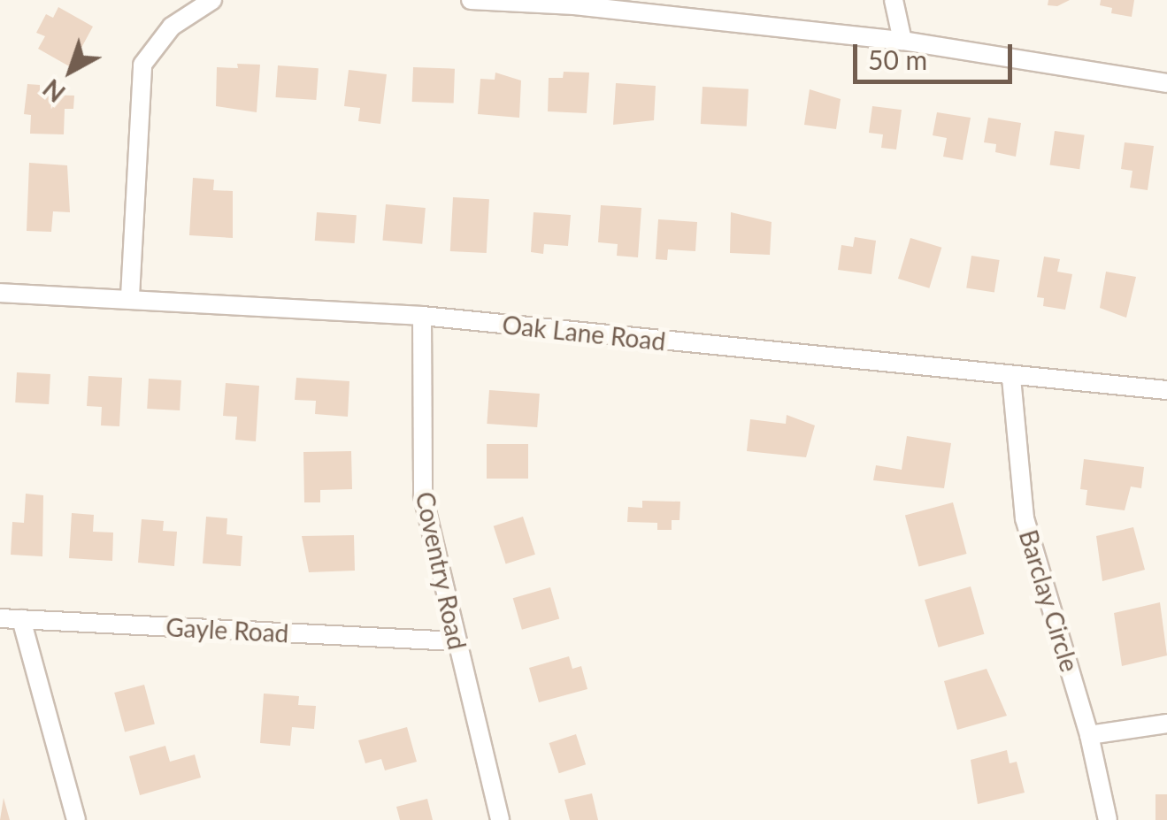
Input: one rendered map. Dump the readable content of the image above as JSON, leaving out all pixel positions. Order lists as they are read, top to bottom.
{
  "streets": {
    "street": [
      "Oak Lane Road",
      "Coventry Road",
      "Barclay Circle",
      "Gayle Road"
    ]
  },
  "crossings": [
    ["Oak Lane Road", "Coventry Road"],
    ["Oak Lane Road", "Barclay Circle"],
    ["Coventry Road", "Gayle Road"]
  ],
  "scale_bar": "50 m",
  "north": "bottom left"
}
